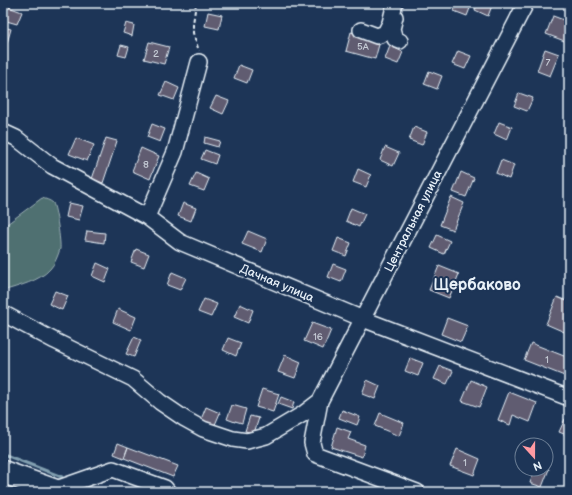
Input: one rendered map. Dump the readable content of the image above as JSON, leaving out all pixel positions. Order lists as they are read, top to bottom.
{
  "streets": {
    "street": ["Центральная улица", "Дачная улица"]
  },
  "crossings": [
    ["Центральная улица", "Дачная улица"]
  ],
  "districts": ["Щербаково"],
  "house_numbers": [
    "5А",
    "2",
    "7",
    "8",
    "16",
    "1",
    "1"
  ],
  "north": "bottom"
}
